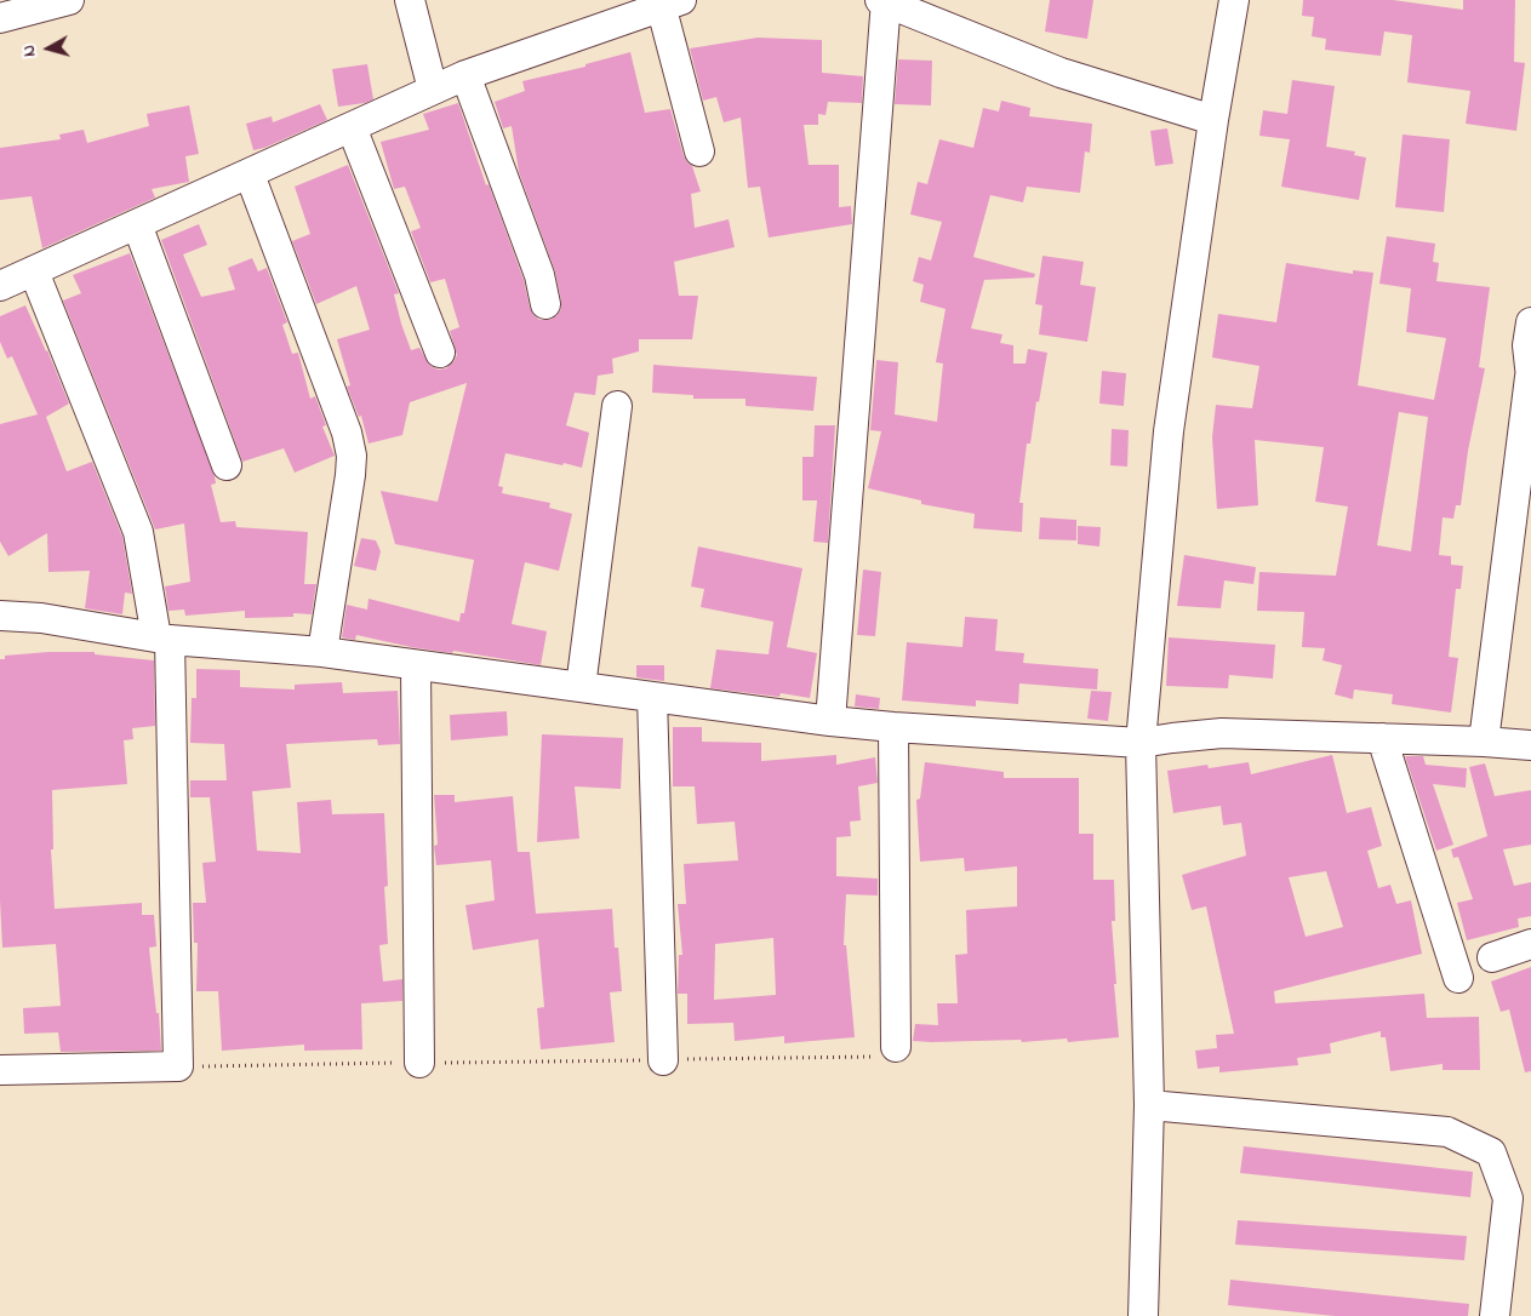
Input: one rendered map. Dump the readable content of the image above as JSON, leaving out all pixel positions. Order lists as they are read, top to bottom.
{
  "north": "left"
}
